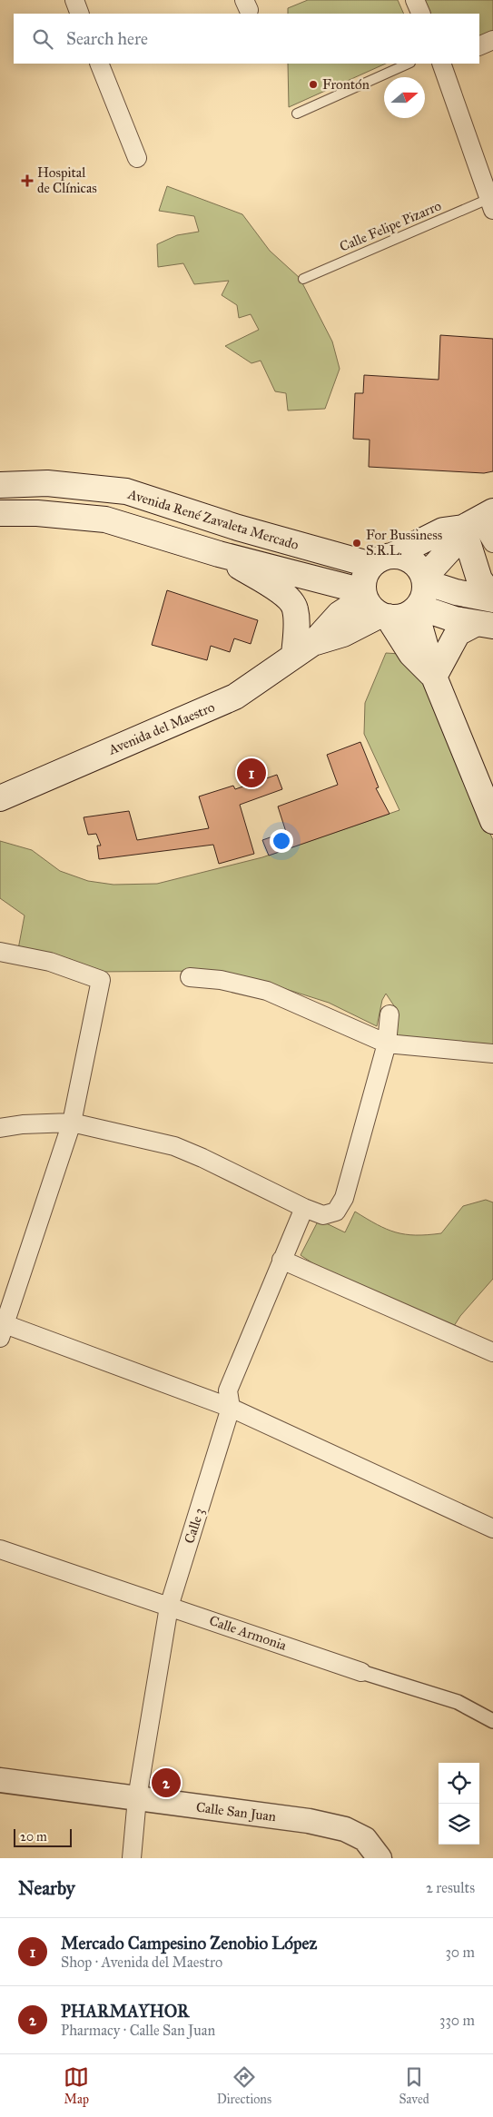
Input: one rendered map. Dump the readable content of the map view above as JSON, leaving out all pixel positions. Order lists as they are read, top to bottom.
{
  "streets": {
    "main road": ["Avenida René Zavaleta Mercado", "Avenida del Maestro"],
    "street": ["Calle 3", "Calle Armonia", "Calle San Juan"],
    "lane": ["Calle Felipe Pizarro"]
  },
  "crossings": [
    ["Avenida René Zavaleta Mercado", "Avenida del Maestro"],
    ["Calle 3", "Calle Armonia"],
    ["Calle 3", "Calle San Juan"]
  ],
  "places": {
    "other": ["Frontón", "For Bussiness S.R.L."],
    "health": ["Hospital de Clínicas"]
  },
  "scale_bar": "20 m",
  "north": "right",
  "page": {
    "search": "Search here",
    "pins": ["1", "2"],
    "scale": "20 m",
    "heading": ["Nearby", "2 results"],
    "list": [
      {
        "mark": "1",
        "name": "Mercado Campesino Zenobio López",
        "note": "Shop · Avenida del Maestro",
        "value": "30 m"
      },
      {
        "mark": "2",
        "name": "PHARMAYHOR",
        "note": "Pharmacy · Calle San Juan",
        "value": "330 m"
      }
    ],
    "nav": ["Map", "Directions", "Saved"]
  }
}
